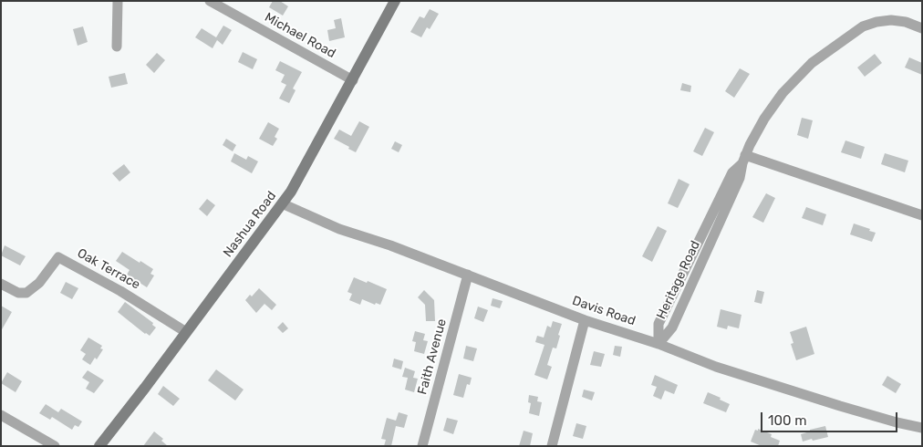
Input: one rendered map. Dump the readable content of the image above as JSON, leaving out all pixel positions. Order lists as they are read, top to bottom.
{
  "streets": {
    "main road": ["Nashua Road"],
    "street": [
      "Michael Road",
      "Oak Terrace",
      "Heritage Road",
      "Davis Road",
      "Faith Avenue"
    ]
  },
  "crossings": [
    ["Michael Road", "Nashua Road"],
    ["Nashua Road", "Oak Terrace"],
    ["Nashua Road", "Davis Road"],
    ["Heritage Road", "Davis Road"],
    ["Davis Road", "Faith Avenue"]
  ],
  "scale_bar": "100 m"
}
